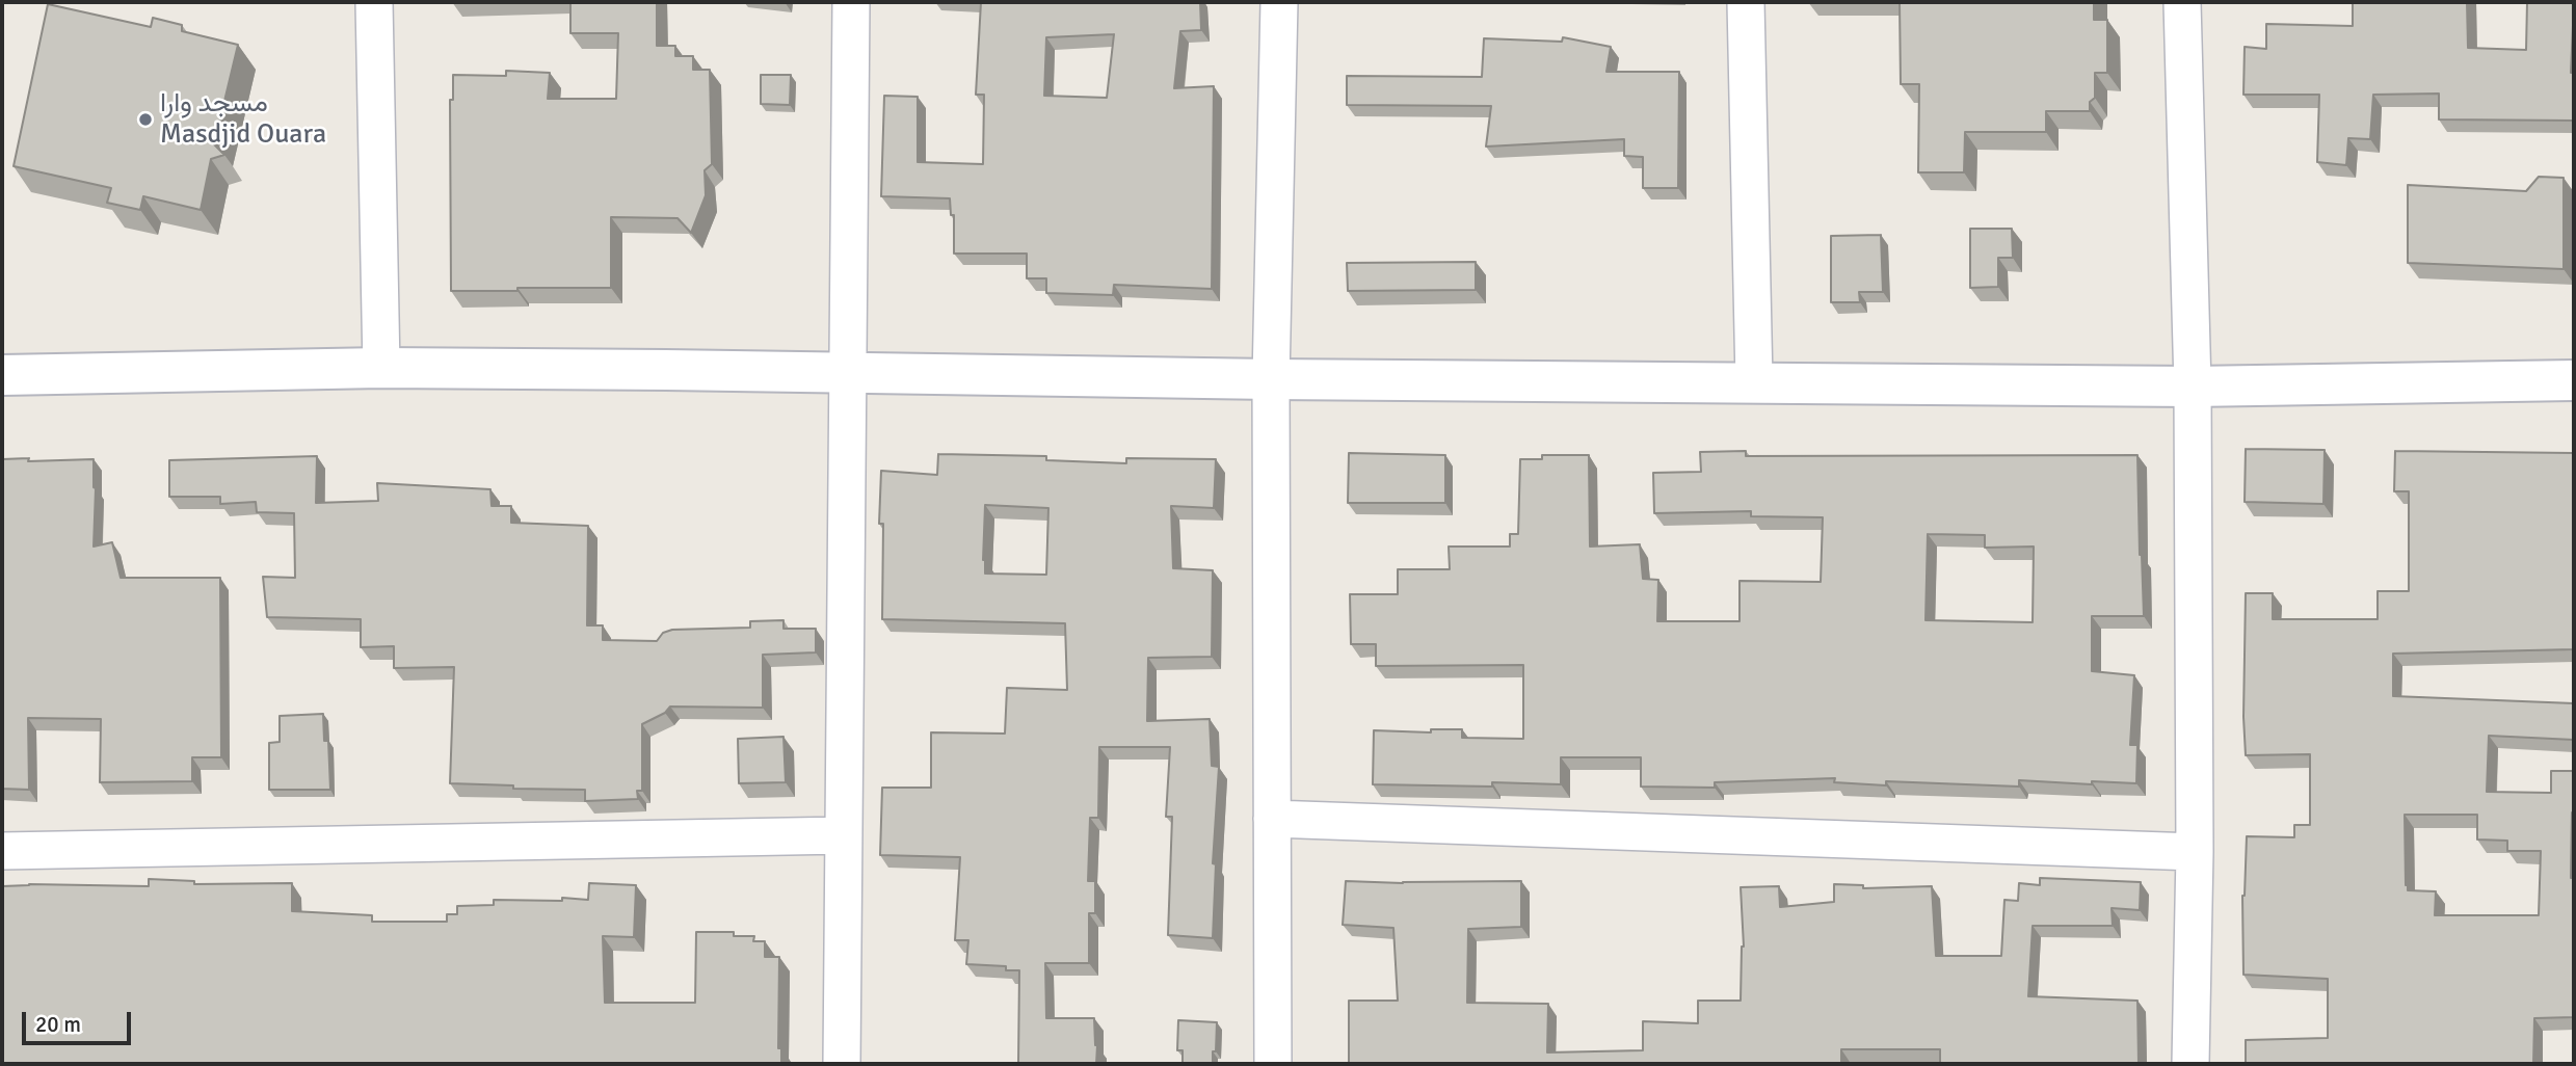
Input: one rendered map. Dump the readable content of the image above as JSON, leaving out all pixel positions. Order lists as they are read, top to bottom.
{
  "places": ["مسجد وارا Masdjid Ouara"],
  "scale_bar": "20 m"
}
